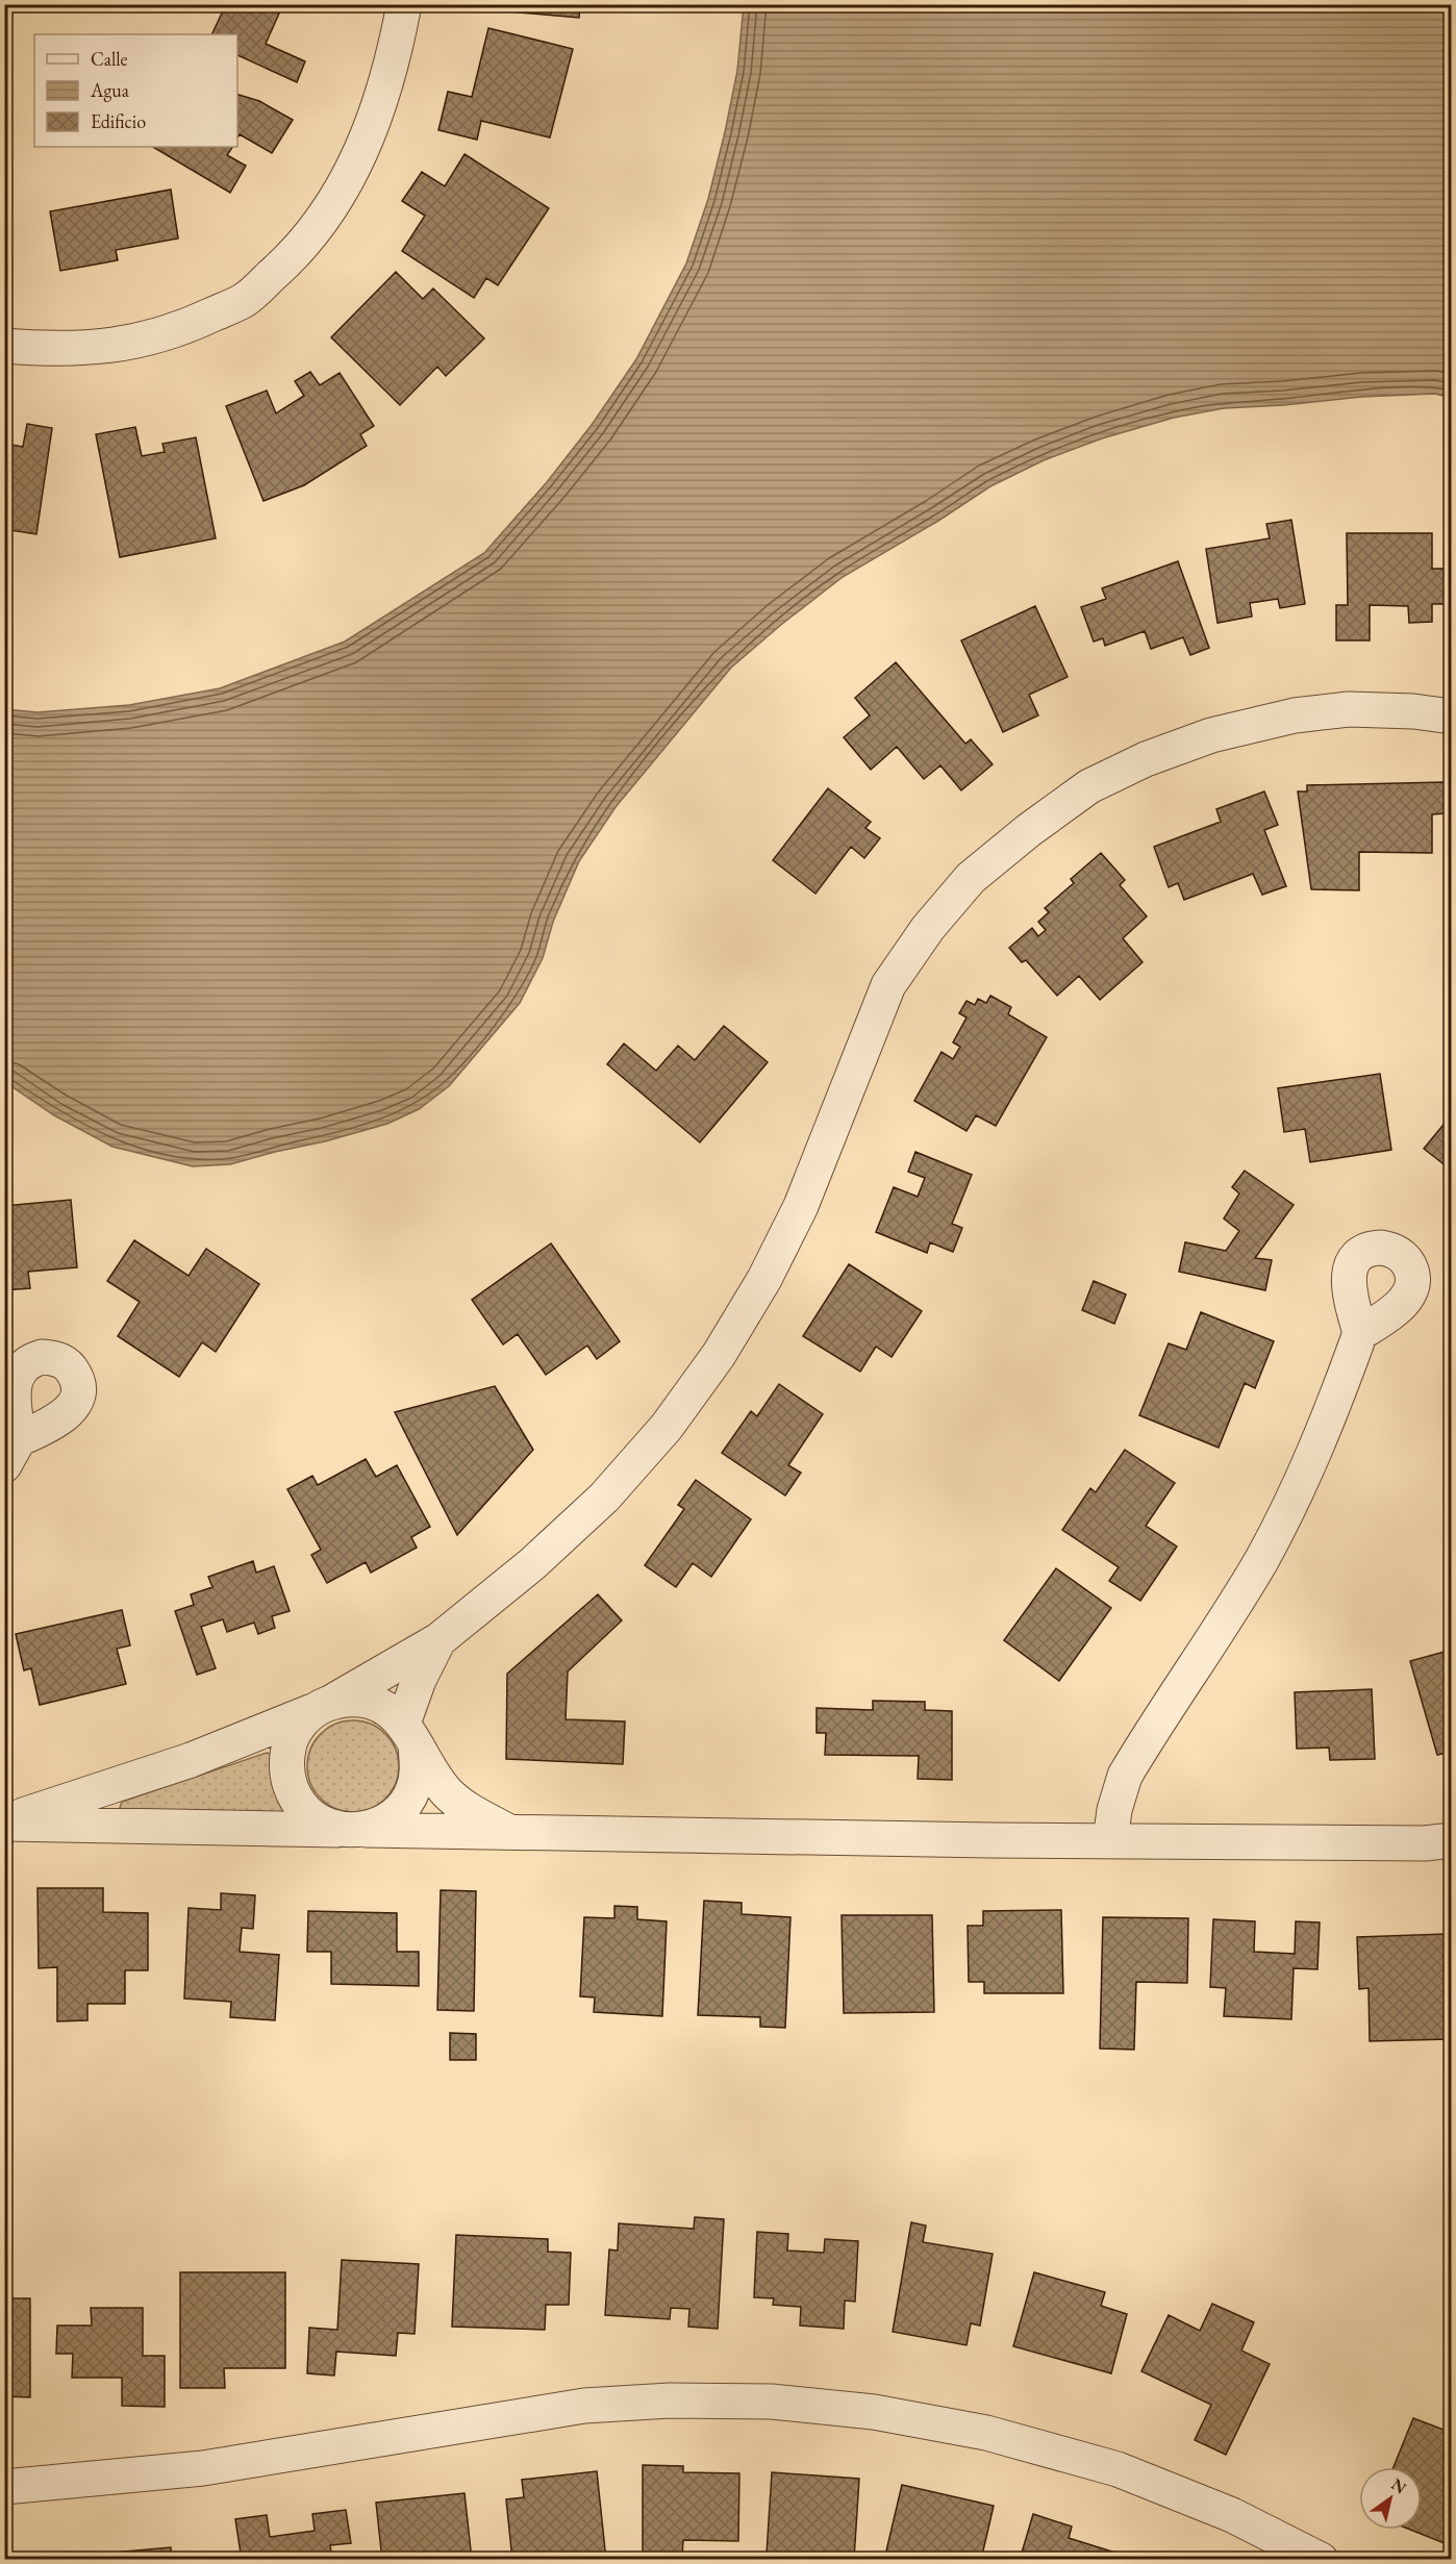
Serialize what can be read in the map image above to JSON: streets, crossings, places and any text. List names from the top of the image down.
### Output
{
  "legend": ["Calle", "Agua", "Edificio"],
  "north": "top right"
}
